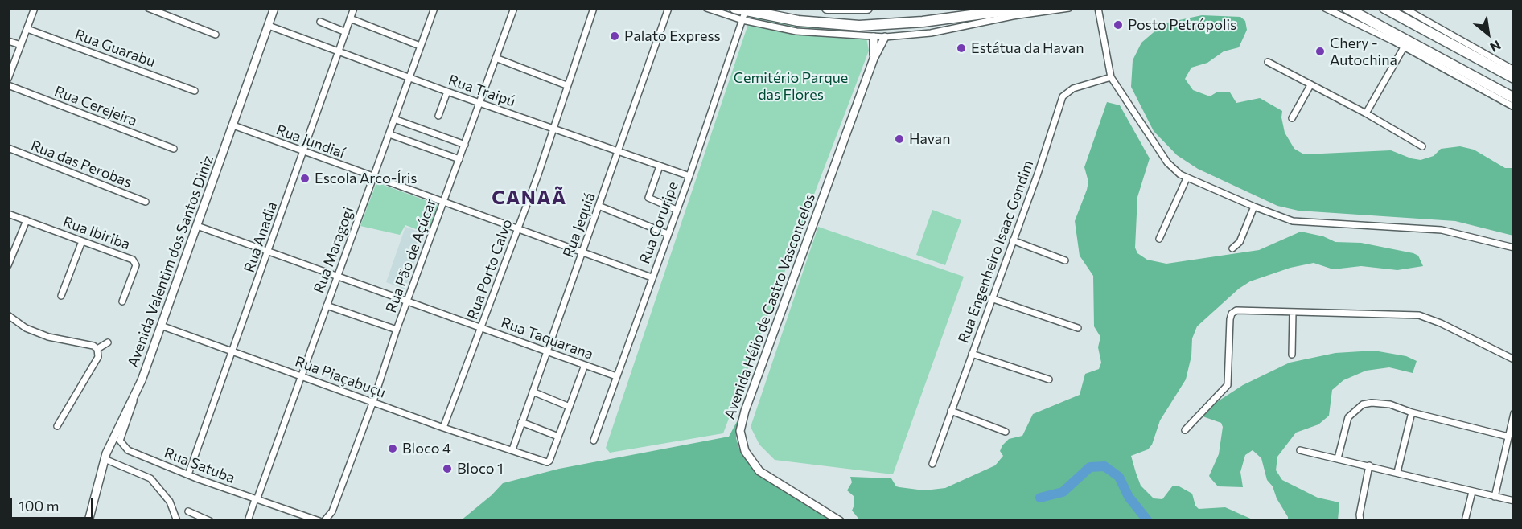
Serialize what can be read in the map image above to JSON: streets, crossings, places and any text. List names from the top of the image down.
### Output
{
  "streets": {
    "street": [
      "Rua Guarabu",
      "Rua Traipú",
      "Rua Cerejeira",
      "Rua Jundiaí",
      "Rua das Perobas",
      "Rua Coruripe",
      "Rua Jequiá",
      "Rua Ibiriba",
      "Rua Anadia",
      "Rua Maragogi",
      "Rua Engenheiro Isaac Gondim",
      "Rua Pão de Açúcar",
      "Avenida Valentim dos Santos Diniz",
      "Rua Porto Calvo",
      "Avenida Hélio de Castro Vasconcelos",
      "Rua Taquarana",
      "Rua Piaçabuçu",
      "Rua Satuba"
    ]
  },
  "crossings": [
    ["Rua Traipú", "Rua Coruripe"],
    ["Rua Traipú", "Rua Jequiá"],
    ["Rua Traipú", "Rua Anadia"],
    ["Rua Traipú", "Rua Maragogi"],
    ["Rua Traipú", "Rua Pão de Açúcar"],
    ["Rua Traipú", "Avenida Valentim dos Santos Diniz"],
    ["Rua Traipú", "Rua Porto Calvo"],
    ["Rua Jundiaí", "Rua Coruripe"],
    ["Rua Jundiaí", "Rua Jequiá"],
    ["Rua Jundiaí", "Rua Anadia"],
    ["Rua Jundiaí", "Rua Maragogi"],
    ["Rua Jundiaí", "Rua Pão de Açúcar"],
    ["Rua Jundiaí", "Avenida Valentim dos Santos Diniz"],
    ["Rua Jundiaí", "Rua Porto Calvo"],
    ["Rua Coruripe", "Rua Taquarana"],
    ["Rua Jequiá", "Rua Taquarana"],
    ["Rua Jequiá", "Rua Piaçabuçu"],
    ["Rua Anadia", "Rua Taquarana"],
    ["Rua Anadia", "Rua Piaçabuçu"],
    ["Rua Anadia", "Rua Satuba"],
    ["Rua Maragogi", "Rua Taquarana"],
    ["Rua Maragogi", "Rua Piaçabuçu"],
    ["Rua Maragogi", "Rua Satuba"],
    ["Rua Pão de Açúcar", "Rua Taquarana"],
    ["Rua Pão de Açúcar", "Rua Piaçabuçu"],
    ["Avenida Valentim dos Santos Diniz", "Rua Taquarana"],
    ["Avenida Valentim dos Santos Diniz", "Rua Piaçabuçu"],
    ["Avenida Valentim dos Santos Diniz", "Rua Satuba"],
    ["Rua Porto Calvo", "Rua Taquarana"],
    ["Rua Porto Calvo", "Rua Piaçabuçu"]
  ],
  "districts": ["CANAÃ"],
  "parks": ["Cemitério Parque das Flores"],
  "places": [
    "Posto Petrópolis",
    "Palato Express",
    "Estátua da Havan",
    "Chery - Autochina",
    "Havan",
    "Escola Arco-Íris",
    "Bloco 4",
    "Bloco 1"
  ],
  "scale_bar": "100 m",
  "north": "bottom right"
}
